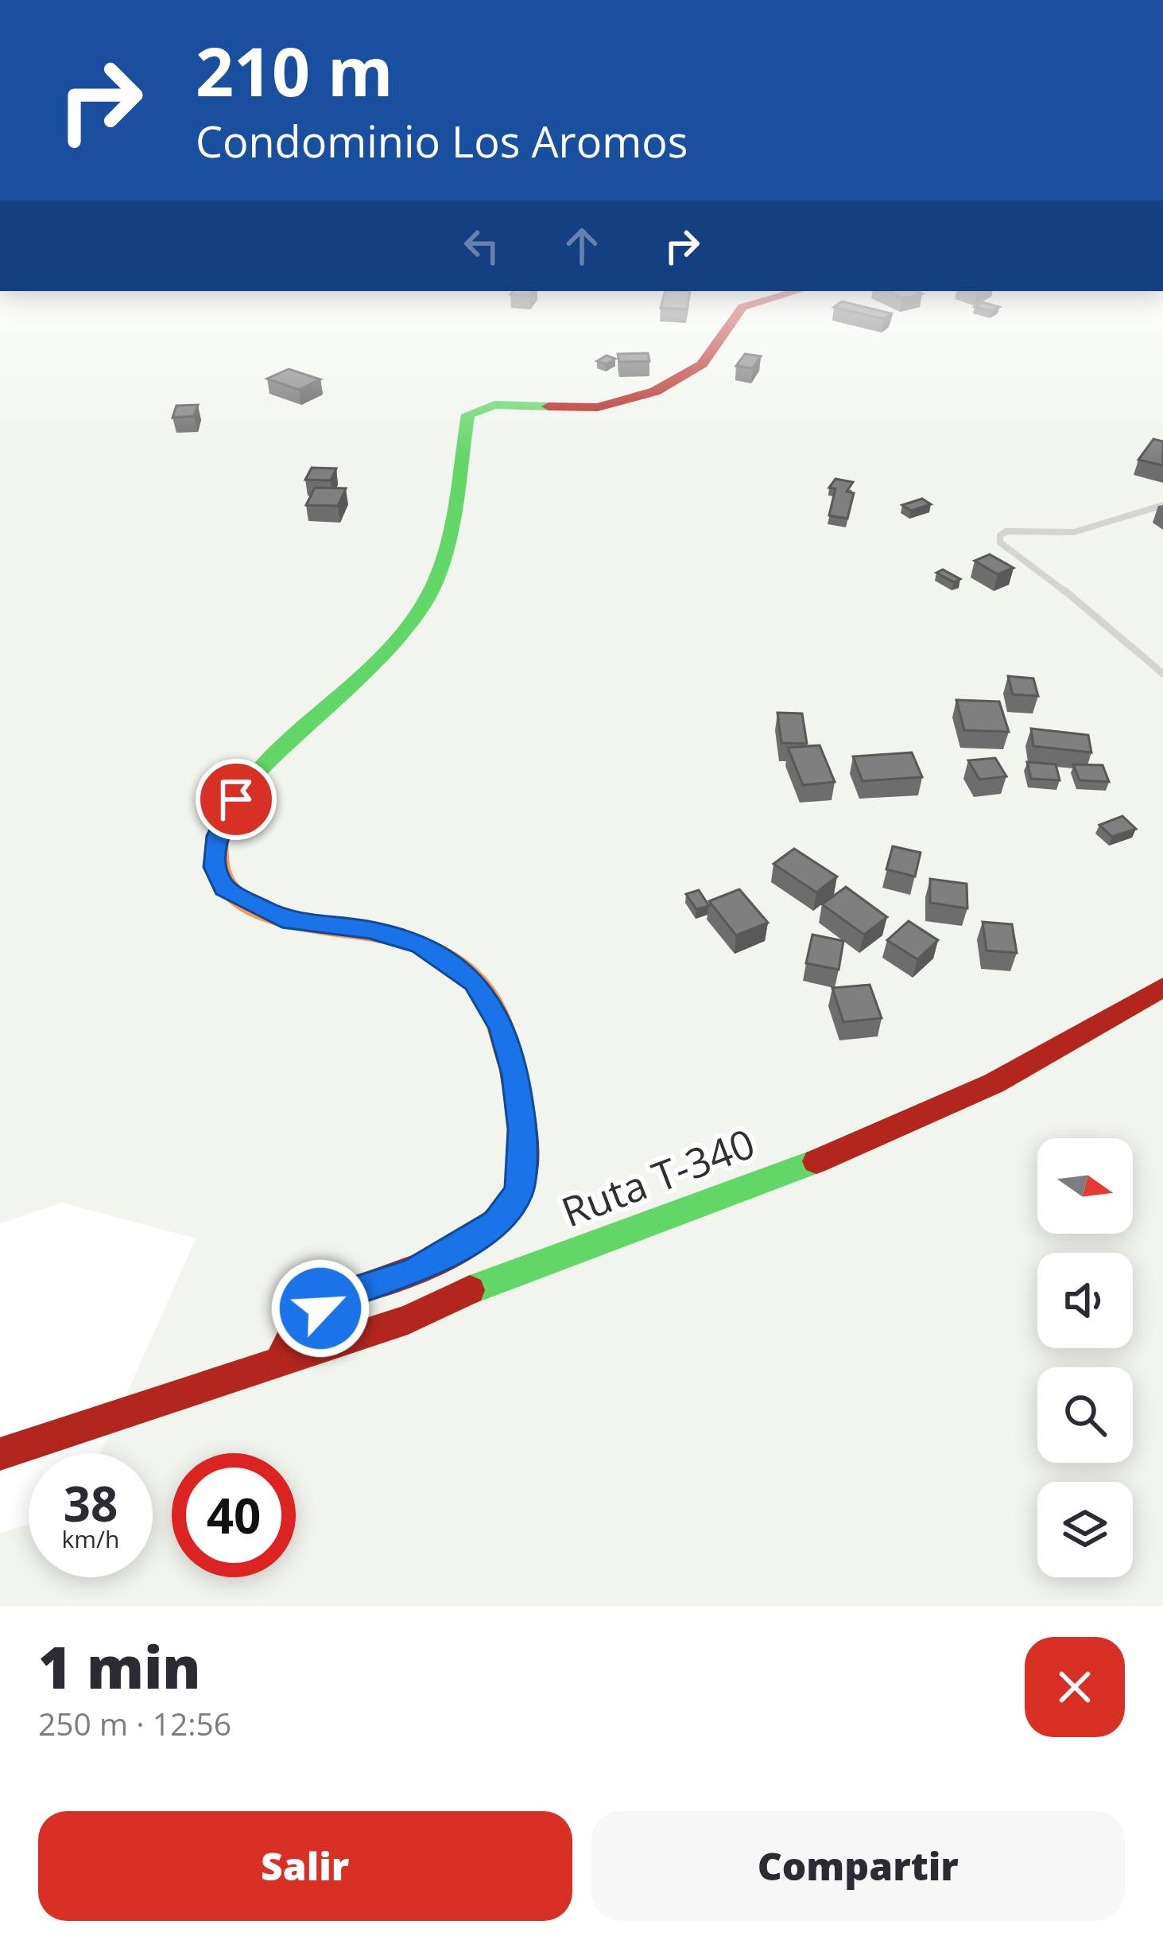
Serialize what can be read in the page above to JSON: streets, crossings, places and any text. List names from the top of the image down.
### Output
{
  "streets": {
    "street": ["Ruta T-340"]
  },
  "north": "right",
  "page": {
    "turn": ["210 m", "Condominio Los Aromos"],
    "speed": "38 km/h",
    "limit": "40",
    "heading": ["1 min", "250 m · 12:56"],
    "buttons": ["Salir", "Compartir"]
  }
}
